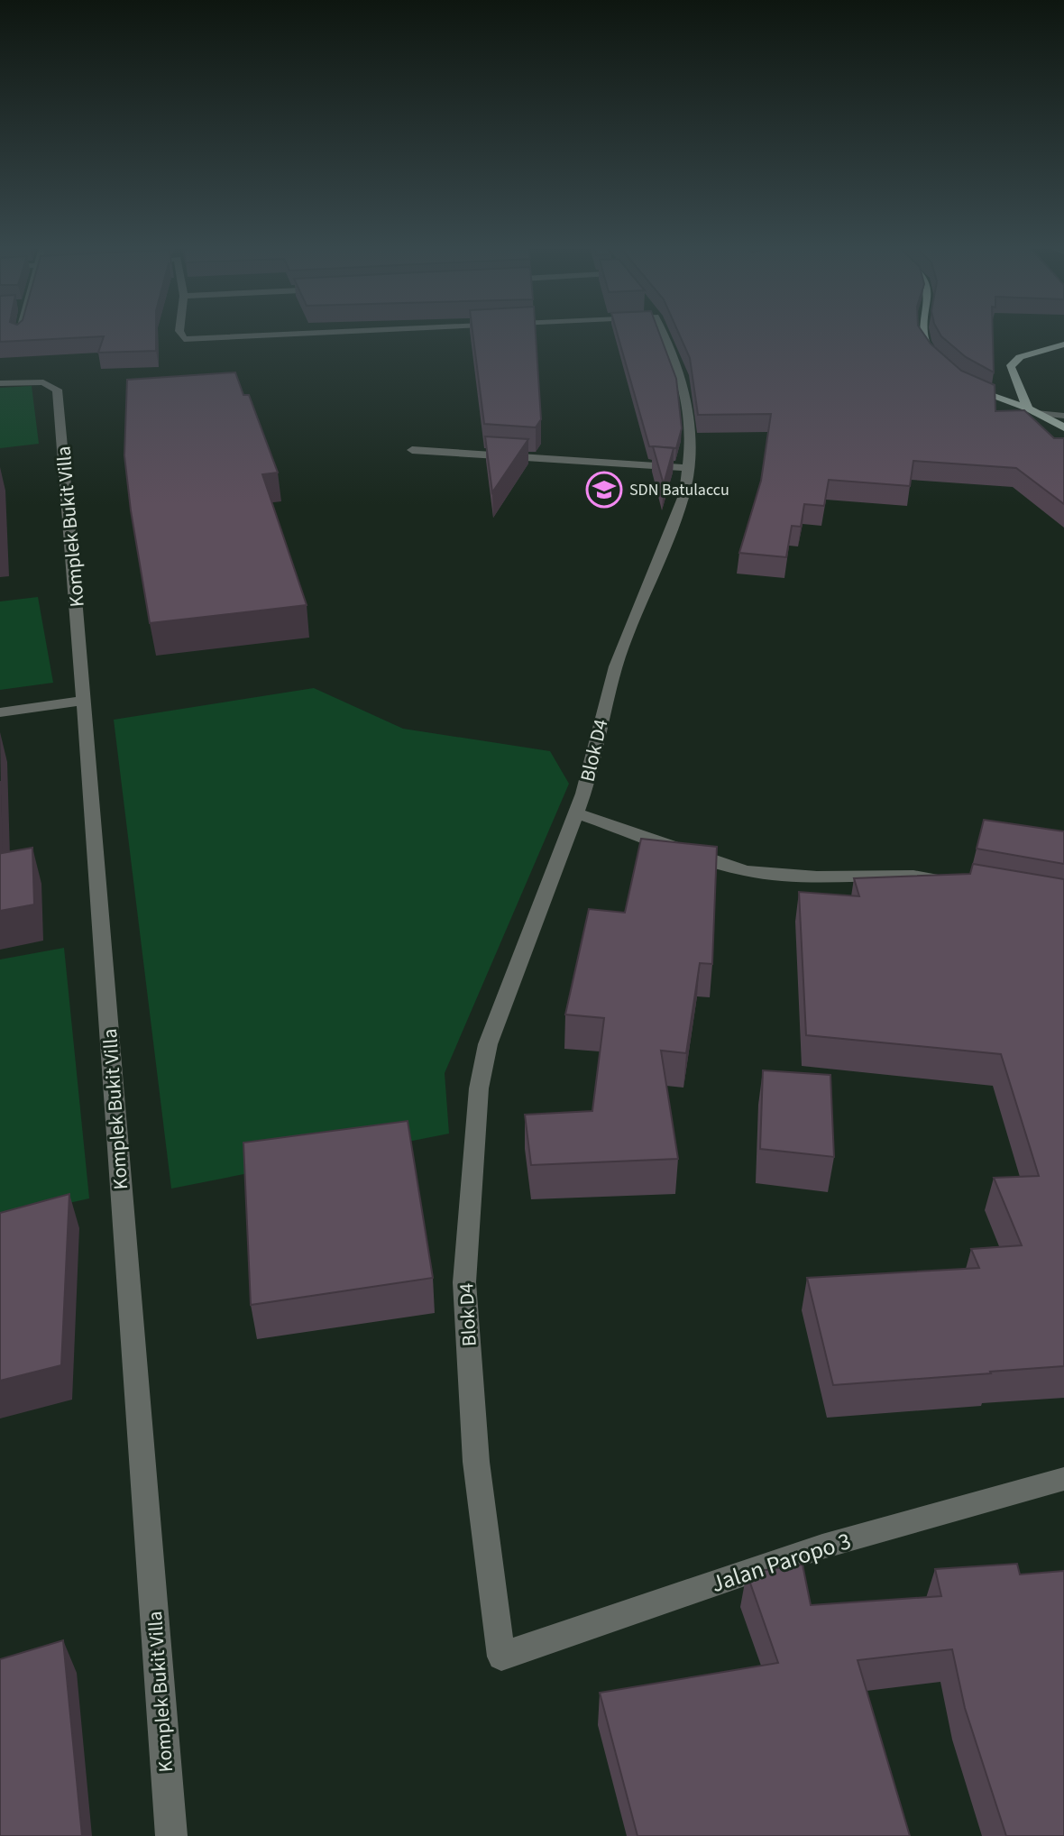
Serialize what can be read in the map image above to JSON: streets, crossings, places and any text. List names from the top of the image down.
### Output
{
  "streets": {
    "street": ["Komplek Bukit Villa", "Blok D4", "Jalan Paropo 3"]
  },
  "crossings": [
    ["Blok D4", "Jalan Paropo 3"]
  ],
  "places": {
    "school or university": ["SDN Batulaccu"]
  }
}
